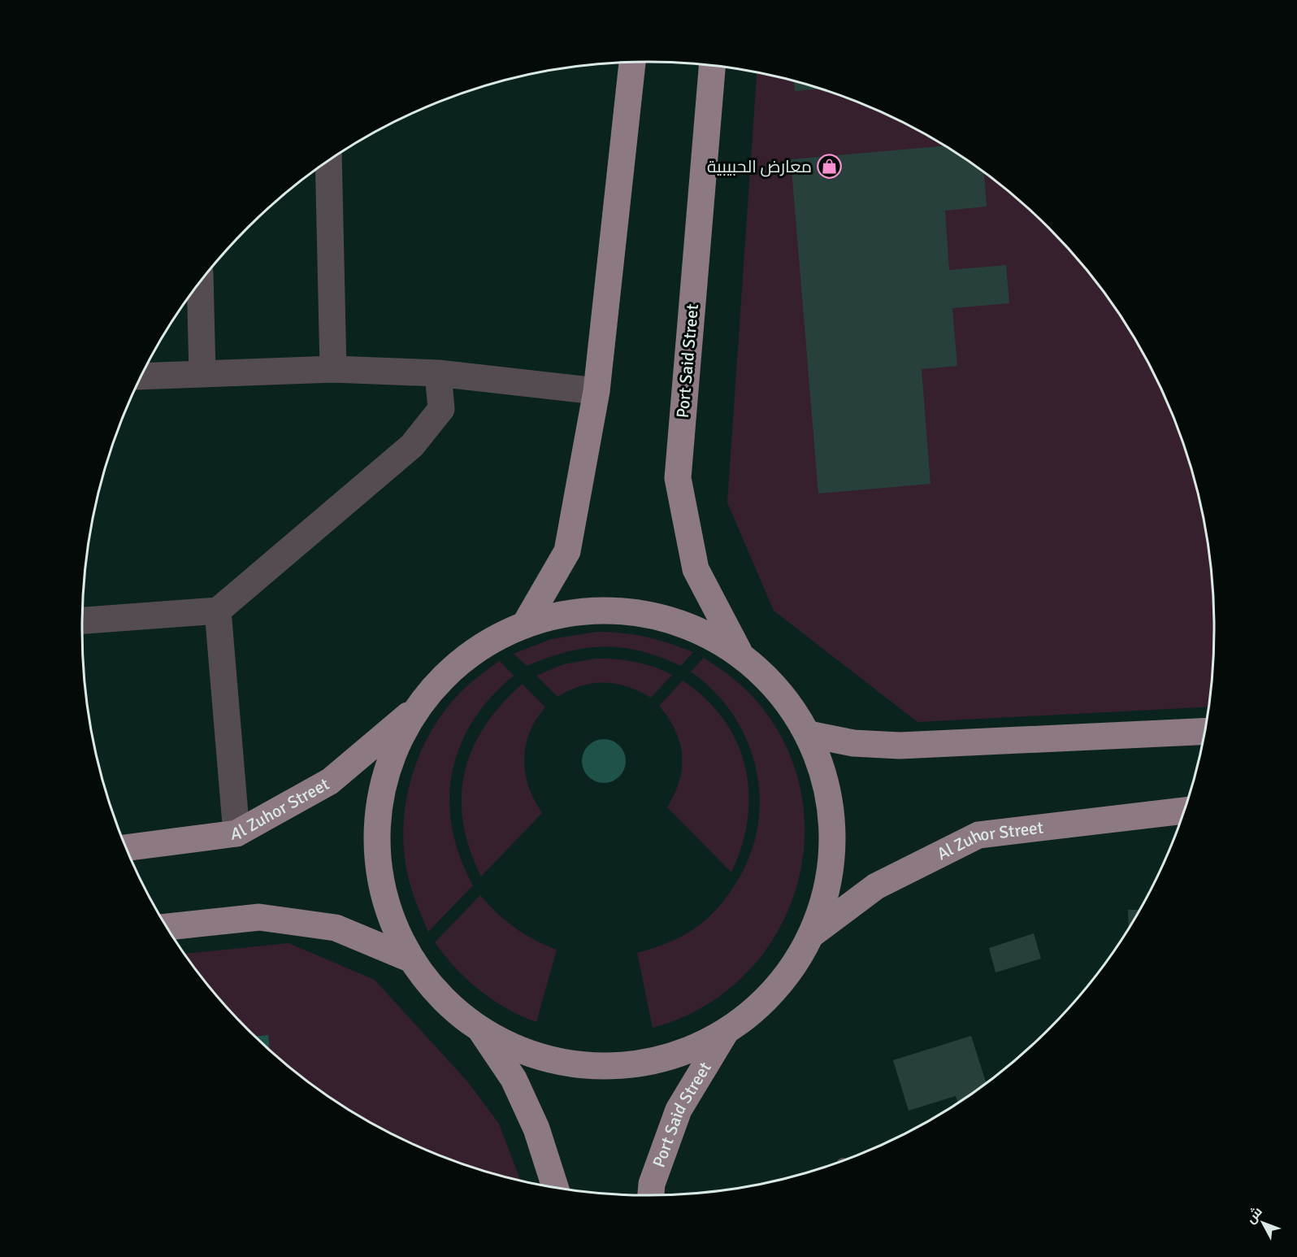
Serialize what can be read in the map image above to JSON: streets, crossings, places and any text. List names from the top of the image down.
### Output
{
  "streets": {
    "main road": ["Port Said Street", "Al Zuhor Street"]
  },
  "places": {
    "shop": ["معارض الحبيبية"]
  },
  "north": "top left"
}
